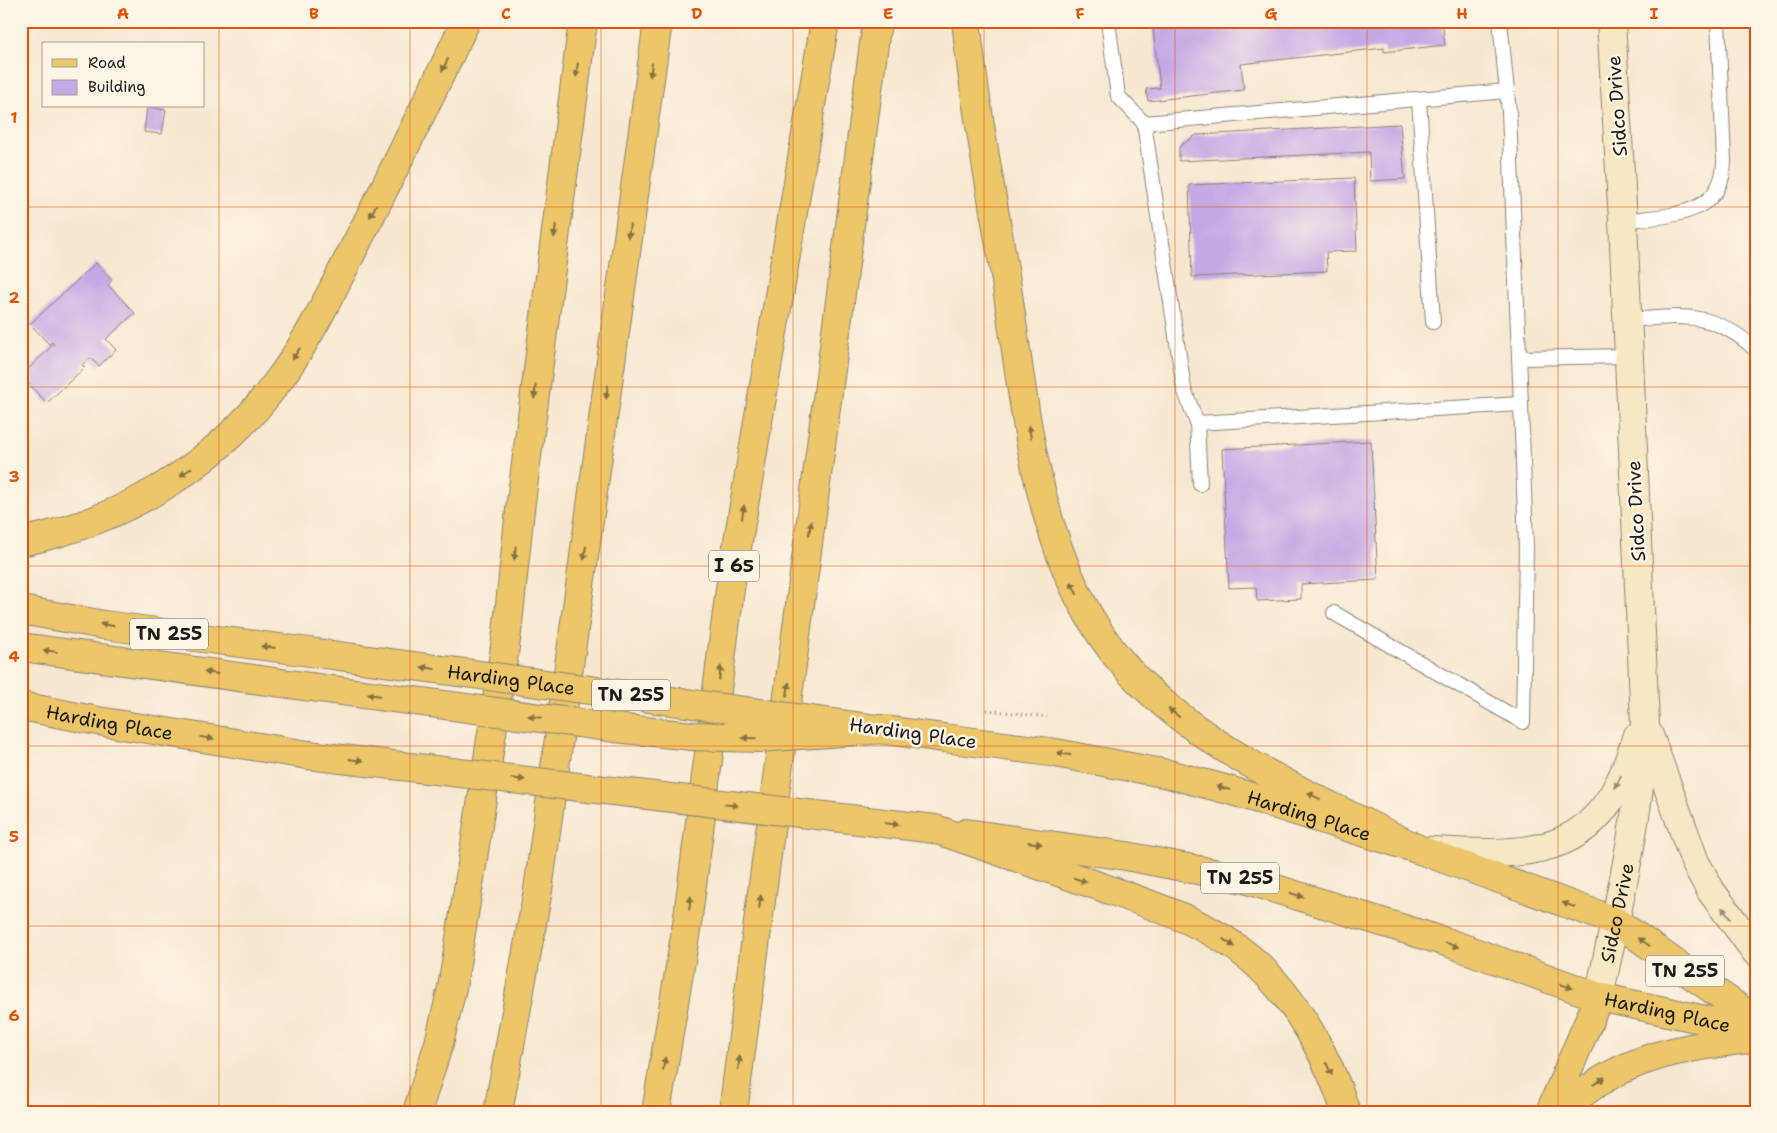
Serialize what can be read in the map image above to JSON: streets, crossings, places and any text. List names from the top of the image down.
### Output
{
  "streets": {
    "main road": [
      "Sidco Drive",
      "I 65",
      "TN 255",
      "Harding Place"
    ]
  },
  "crossings": [
    ["Sidco Drive", "TN 255"],
    ["Sidco Drive", "Harding Place"]
  ],
  "legend": ["Road", "Building"],
  "grid": {
    "columns": [
      "A",
      "B",
      "C",
      "D",
      "E",
      "F",
      "G",
      "H",
      "I"
    ],
    "rows": [
      "1",
      "2",
      "3",
      "4",
      "5",
      "6"
    ]
  }
}
